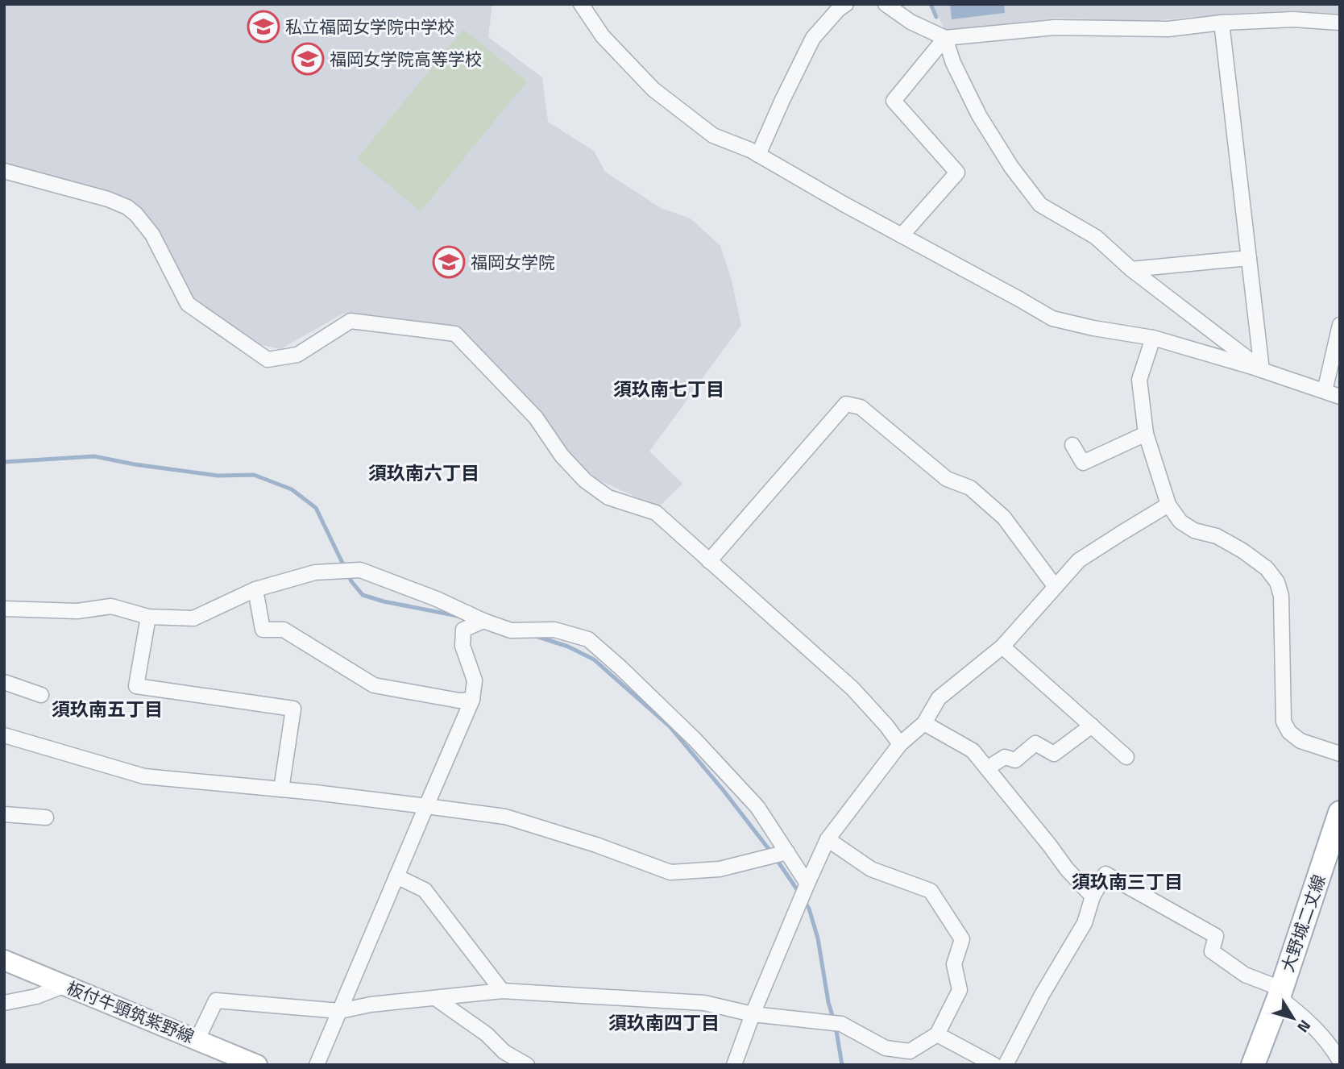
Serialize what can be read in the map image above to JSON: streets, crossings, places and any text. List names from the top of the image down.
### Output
{
  "streets": {
    "main road": ["大野城二丈線", "板付牛頸筑紫野線"]
  },
  "districts": [
    "須玖南七丁目",
    "須玖南六丁目",
    "須玖南五丁目",
    "須玖南三丁目",
    "須玖南四丁目"
  ],
  "places": {
    "school or university": ["私立福岡女学院中学校", "福岡女学院高等学校", "福岡女学院"]
  },
  "north": "bottom right"
}
